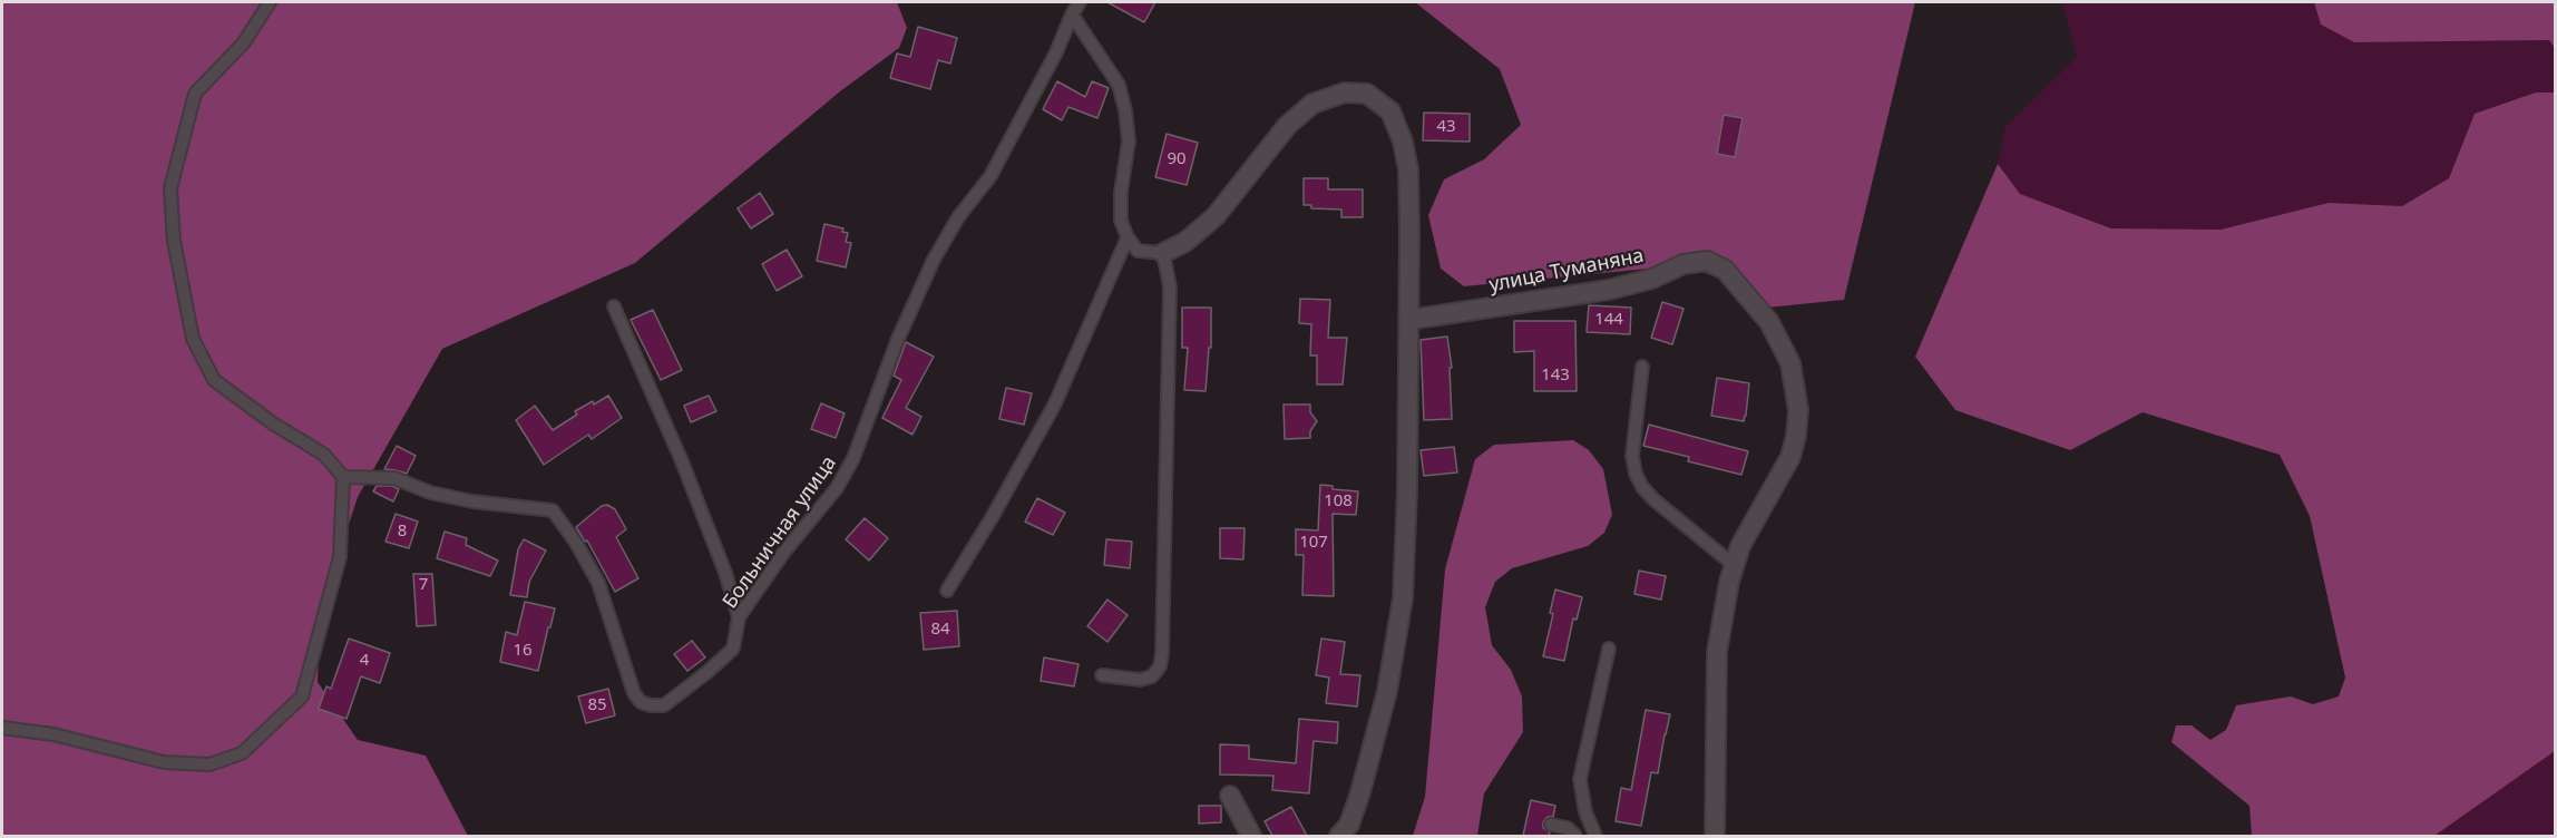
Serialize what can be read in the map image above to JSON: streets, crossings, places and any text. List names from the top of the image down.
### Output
{
  "streets": {
    "street": ["улица Туманяна"],
    "lane": ["Больничная улица"]
  },
  "house_numbers": [
    "43",
    "90",
    "144",
    "143",
    "108",
    "8",
    "107",
    "7",
    "84",
    "16",
    "4",
    "85"
  ]
}
